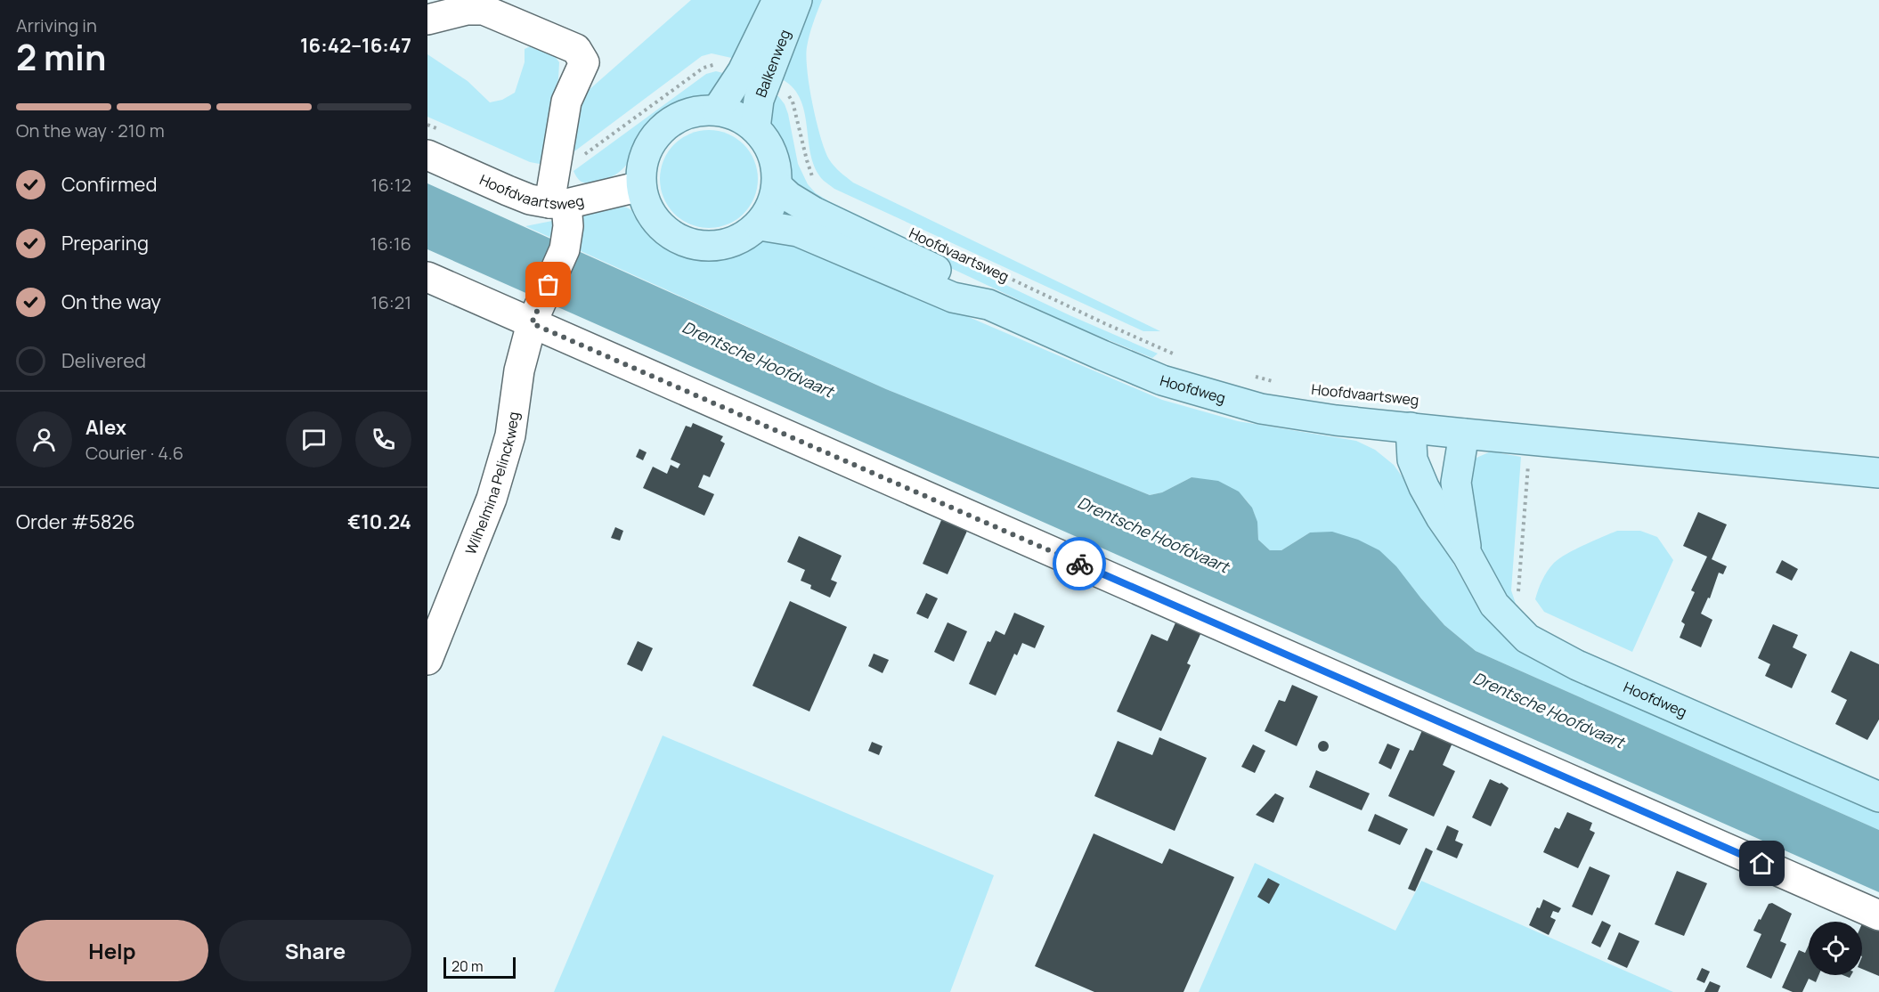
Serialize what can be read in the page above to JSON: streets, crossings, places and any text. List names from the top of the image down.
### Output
{
  "streets": {
    "main road": ["Balkenweg", "Hoofdweg"],
    "street": ["Hoofdvaartsweg", "Wilhelmina Pelinckweg"]
  },
  "crossings": [
    ["Balkenweg", "Hoofdvaartsweg"],
    ["Balkenweg", "Hoofdweg"],
    ["Hoofdvaartsweg", "Hoofdweg"],
    ["Hoofdvaartsweg", "Wilhelmina Pelinckweg"]
  ],
  "water": ["Drentsche Hoofdvaart"],
  "scale_bar": "20 m",
  "page": {
    "heading": ["2 min", "Arriving in", "16:42–16:47"],
    "panel": [
      "Alex",
      "Courier · 4.6",
      "Order #5826",
      "€10.24"
    ],
    "bar": "On the way · 210 m",
    "list": [
      ["Confirmed", "16:12"],
      ["Preparing", "16:16"],
      ["On the way", "16:21"],
      "Delivered"
    ],
    "buttons": ["Help", "Share"],
    "scale": "20 m"
  }
}
